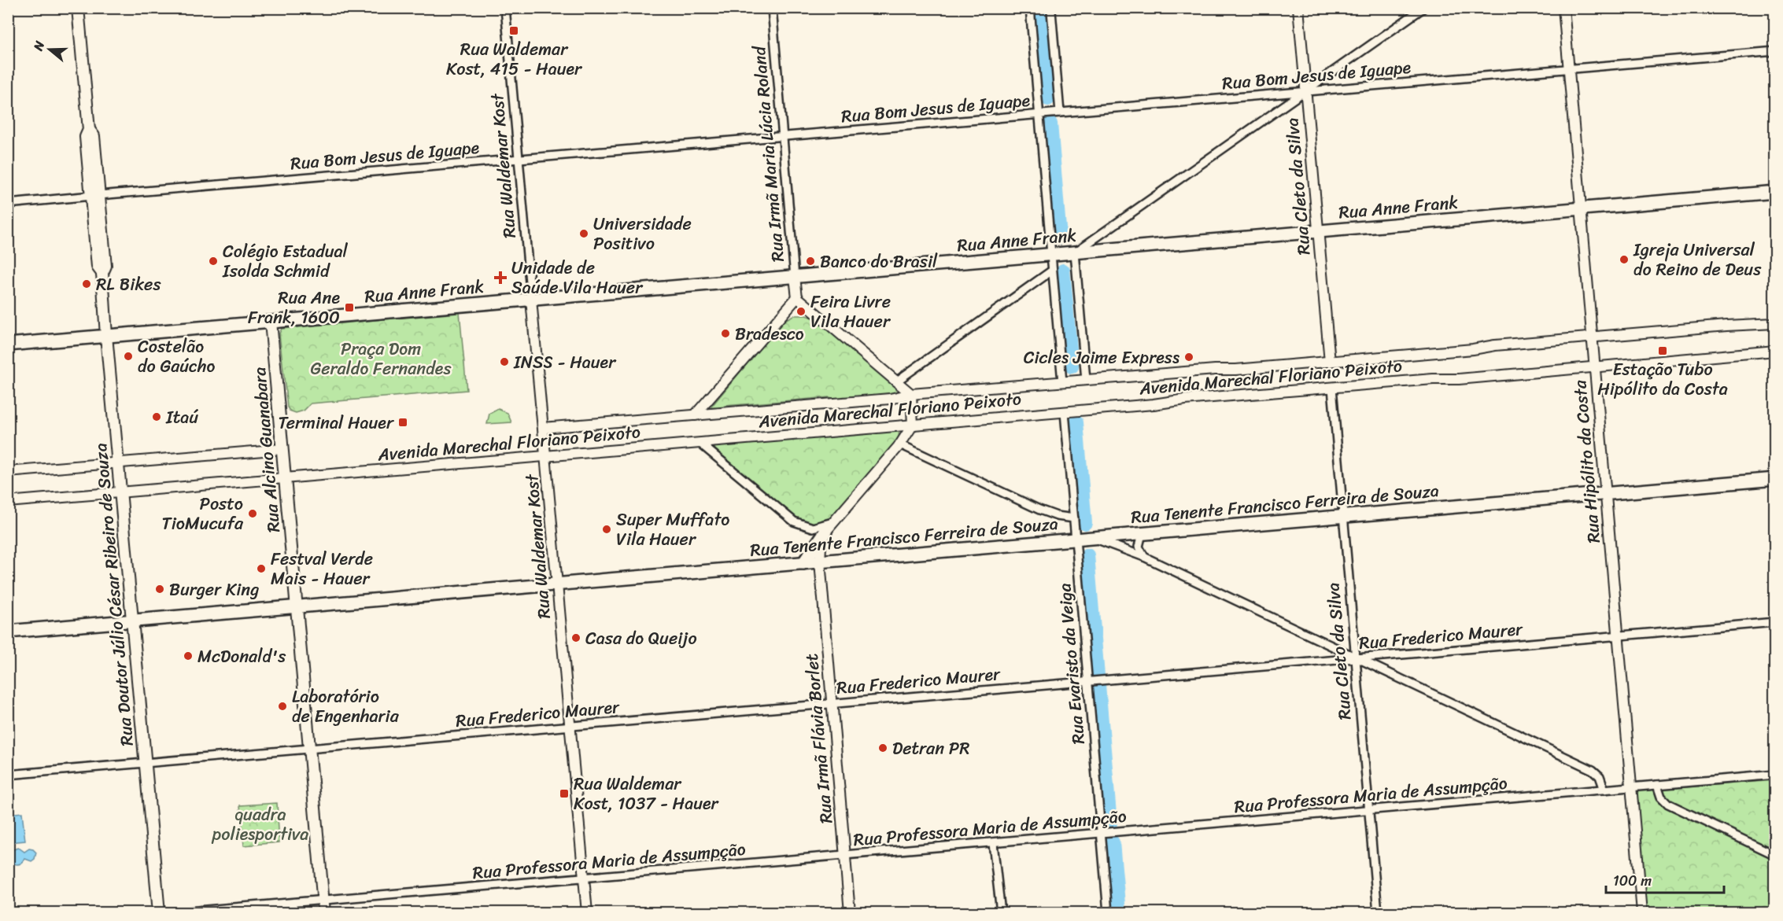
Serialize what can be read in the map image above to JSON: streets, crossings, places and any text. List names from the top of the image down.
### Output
{
  "streets": {
    "main road": [
      "Rua Anne Frank",
      "Rua Alcino Guanabara",
      "Rua Tenente Francisco Ferreira de Souza",
      "Rua Doutor Júlio César Ribeiro de Souza"
    ],
    "street": [
      "Rua Bom Jesus de Iguape",
      "Rua Irmã Maria Lúcia Roland",
      "Rua Waldemar Kost",
      "Rua Cleto da Silva",
      "Avenida Marechal Floriano Peixoto",
      "Rua Hipólito da Costa",
      "Rua Frederico Maurer",
      "Rua Evaristo da Veiga",
      "Rua Irmã Flávia Borlet",
      "Rua Professora Maria de Assumpção"
    ]
  },
  "crossings": [
    ["Rua Bom Jesus de Iguape", "Rua Irmã Maria Lúcia Roland"],
    ["Rua Bom Jesus de Iguape", "Rua Waldemar Kost"],
    ["Rua Bom Jesus de Iguape", "Rua Cleto da Silva"],
    ["Rua Bom Jesus de Iguape", "Rua Hipólito da Costa"],
    ["Rua Bom Jesus de Iguape", "Rua Doutor Júlio César Ribeiro de Souza"],
    ["Rua Irmã Maria Lúcia Roland", "Rua Anne Frank"],
    ["Rua Waldemar Kost", "Rua Anne Frank"],
    ["Rua Waldemar Kost", "Avenida Marechal Floriano Peixoto"],
    ["Rua Waldemar Kost", "Rua Tenente Francisco Ferreira de Souza"],
    ["Rua Waldemar Kost", "Rua Frederico Maurer"],
    ["Rua Waldemar Kost", "Rua Professora Maria de Assumpção"],
    ["Rua Cleto da Silva", "Rua Anne Frank"],
    ["Rua Cleto da Silva", "Avenida Marechal Floriano Peixoto"],
    ["Rua Cleto da Silva", "Rua Tenente Francisco Ferreira de Souza"],
    ["Rua Cleto da Silva", "Rua Frederico Maurer"],
    ["Rua Cleto da Silva", "Rua Professora Maria de Assumpção"],
    ["Rua Anne Frank", "Rua Alcino Guanabara"],
    ["Rua Anne Frank", "Rua Hipólito da Costa"],
    ["Rua Anne Frank", "Rua Doutor Júlio César Ribeiro de Souza"],
    ["Avenida Marechal Floriano Peixoto", "Rua Alcino Guanabara"],
    ["Avenida Marechal Floriano Peixoto", "Rua Hipólito da Costa"],
    ["Avenida Marechal Floriano Peixoto", "Rua Doutor Júlio César Ribeiro de Souza"],
    ["Avenida Marechal Floriano Peixoto", "Rua Evaristo da Veiga"],
    ["Rua Alcino Guanabara", "Rua Tenente Francisco Ferreira de Souza"],
    ["Rua Alcino Guanabara", "Rua Frederico Maurer"],
    ["Rua Alcino Guanabara", "Rua Professora Maria de Assumpção"],
    ["Rua Hipólito da Costa", "Rua Tenente Francisco Ferreira de Souza"],
    ["Rua Hipólito da Costa", "Rua Frederico Maurer"],
    ["Rua Hipólito da Costa", "Rua Professora Maria de Assumpção"],
    ["Rua Tenente Francisco Ferreira de Souza", "Rua Doutor Júlio César Ribeiro de Souza"],
    ["Rua Tenente Francisco Ferreira de Souza", "Rua Evaristo da Veiga"],
    ["Rua Tenente Francisco Ferreira de Souza", "Rua Irmã Flávia Borlet"],
    ["Rua Doutor Júlio César Ribeiro de Souza", "Rua Frederico Maurer"],
    ["Rua Frederico Maurer", "Rua Evaristo da Veiga"],
    ["Rua Frederico Maurer", "Rua Irmã Flávia Borlet"],
    ["Rua Evaristo da Veiga", "Rua Professora Maria de Assumpção"],
    ["Rua Irmã Flávia Borlet", "Rua Professora Maria de Assumpção"]
  ],
  "parks": ["Praça Dom Geraldo Fernandes", "quadra poliesportiva"],
  "places": {
    "transit": [
      "Rua Waldemar Kost, 415 - Hauer",
      "Rua Ane Frank, 1600",
      "Estação Tubo Hipólito da Costa",
      "Terminal Hauer",
      "Rua Waldemar Kost, 1037 - Hauer"
    ],
    "other": [
      "Universidade Positivo",
      "Igreja Universal do Reino de Deus",
      "Colégio Estadual Isolda Schmid",
      "Banco do Brasil",
      "RL Bikes",
      "Feira Livre Vila Hauer",
      "Bradesco",
      "Costelão do Gaúcho",
      "Cicles Jaime Express",
      "INSS - Hauer",
      "Itaú",
      "Posto TioMucufa",
      "Super Muffato Vila Hauer",
      "Festval Verde Mais - Hauer",
      "Burger King",
      "Casa do Queijo",
      "McDonald's",
      "Laboratório de Engenharia",
      "Detran PR"
    ],
    "health": ["Unidade de Saúde Vila Hauer"]
  },
  "scale_bar": "100 m",
  "north": "left"
}
